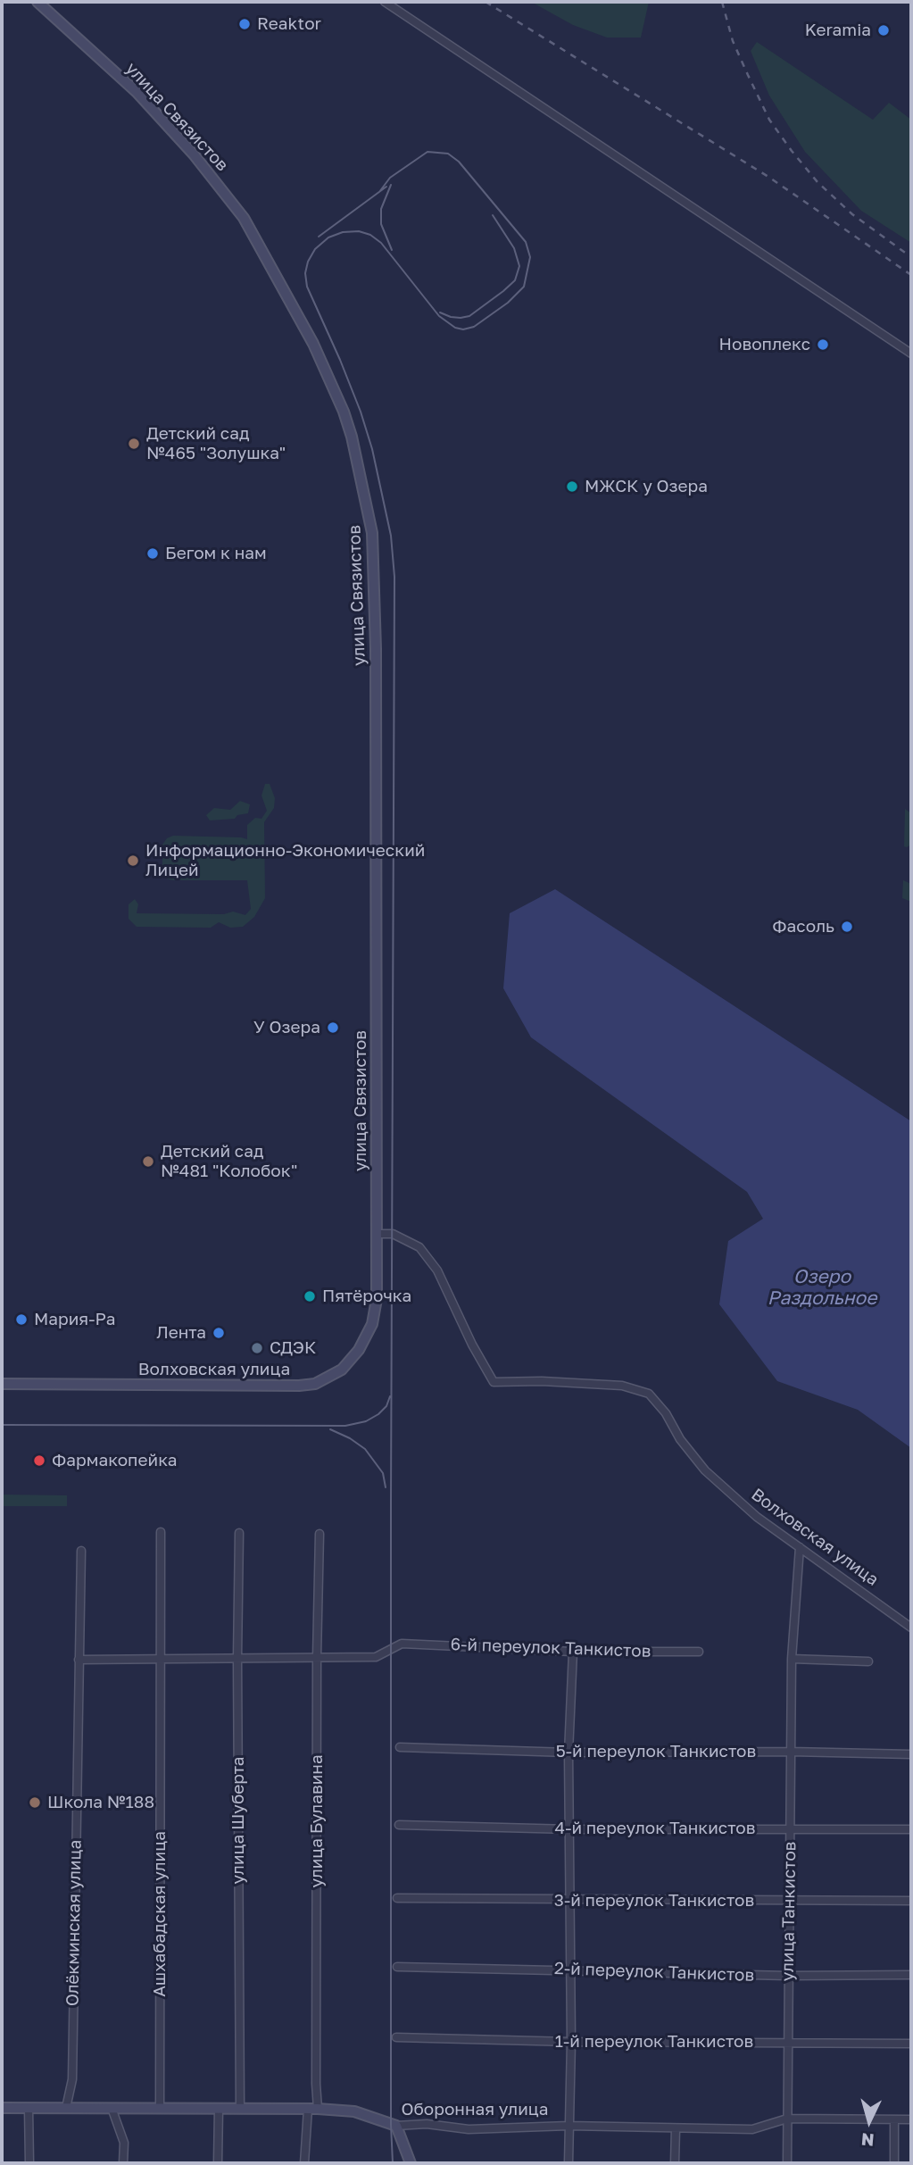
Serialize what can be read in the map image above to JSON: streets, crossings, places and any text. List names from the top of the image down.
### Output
{
  "streets": {
    "main road": ["улица Связистов", "Волховская улица", "Оборонная улица"],
    "street": [
      "6-й переулок Танкистов",
      "5-й переулок Танкистов",
      "улица Шуберта",
      "улица Булавина",
      "4-й переулок Танкистов",
      "3-й переулок Танкистов",
      "улица Танкистов",
      "Ашхабадская улица",
      "Олёкминская улица",
      "2-й переулок Танкистов",
      "1-й переулок Танкистов"
    ]
  },
  "crossings": [
    ["улица Связистов", "Волховская улица"],
    ["Волховская улица", "улица Танкистов"],
    ["6-й переулок Танкистов", "улица Булавина"],
    ["5-й переулок Танкистов", "улица Танкистов"],
    ["улица Шуберта", "Оборонная улица"],
    ["улица Булавина", "Оборонная улица"],
    ["4-й переулок Танкистов", "улица Танкистов"],
    ["3-й переулок Танкистов", "улица Танкистов"],
    ["улица Танкистов", "2-й переулок Танкистов"],
    ["улица Танкистов", "1-й переулок Танкистов"],
    ["улица Танкистов", "Оборонная улица"],
    ["Ашхабадская улица", "Оборонная улица"],
    ["Олёкминская улица", "Оборонная улица"]
  ],
  "water": ["Озеро Раздольное"],
  "places": [
    "Reaktor",
    "Keramia",
    "Новоплекс",
    "Детский сад №465 \"Золушка\"",
    "МЖСК у Озера",
    "Бегом к нам",
    "Информационно-Экономический Лицей",
    "Фасоль",
    "У Озера",
    "Детский сад №481 \"Колобок\"",
    "Пятёрочка",
    "Мария-Ра",
    "Лента",
    "СДЭК",
    "Фармакопейка",
    "Школа №188"
  ],
  "north": "bottom"
}
